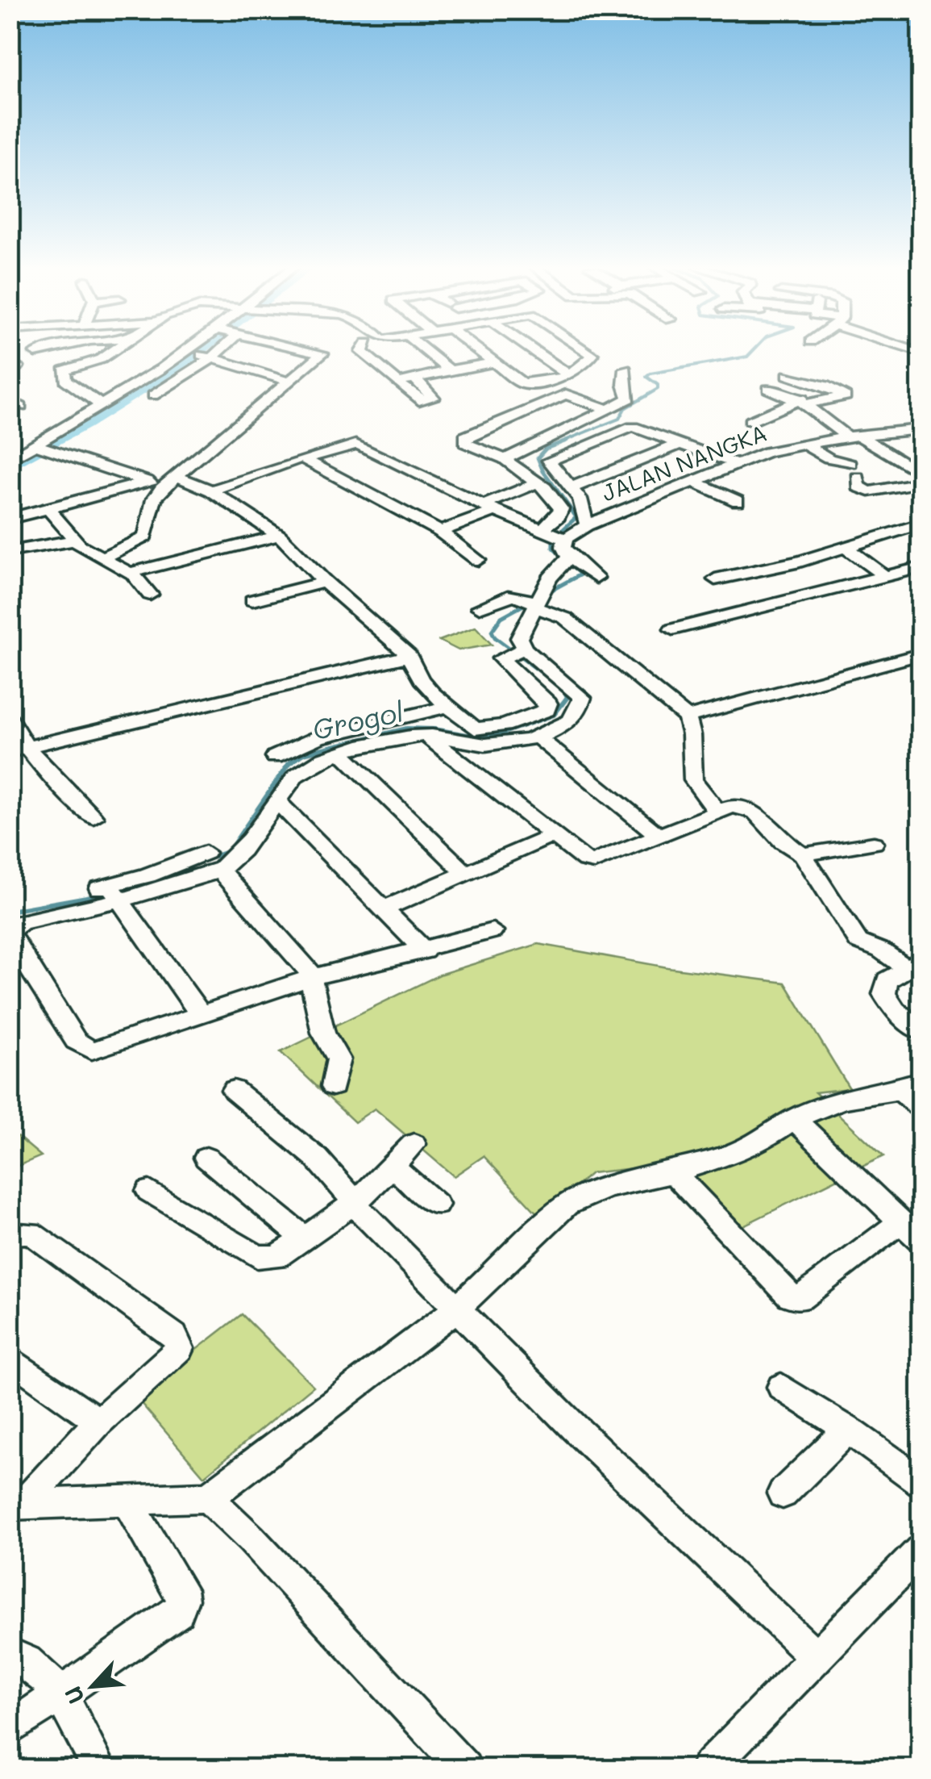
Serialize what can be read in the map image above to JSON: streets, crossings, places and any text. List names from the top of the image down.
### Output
{
  "streets": {
    "street": ["JALAN NANGKA"]
  },
  "water": ["Grogol"],
  "north": "bottom left"
}
